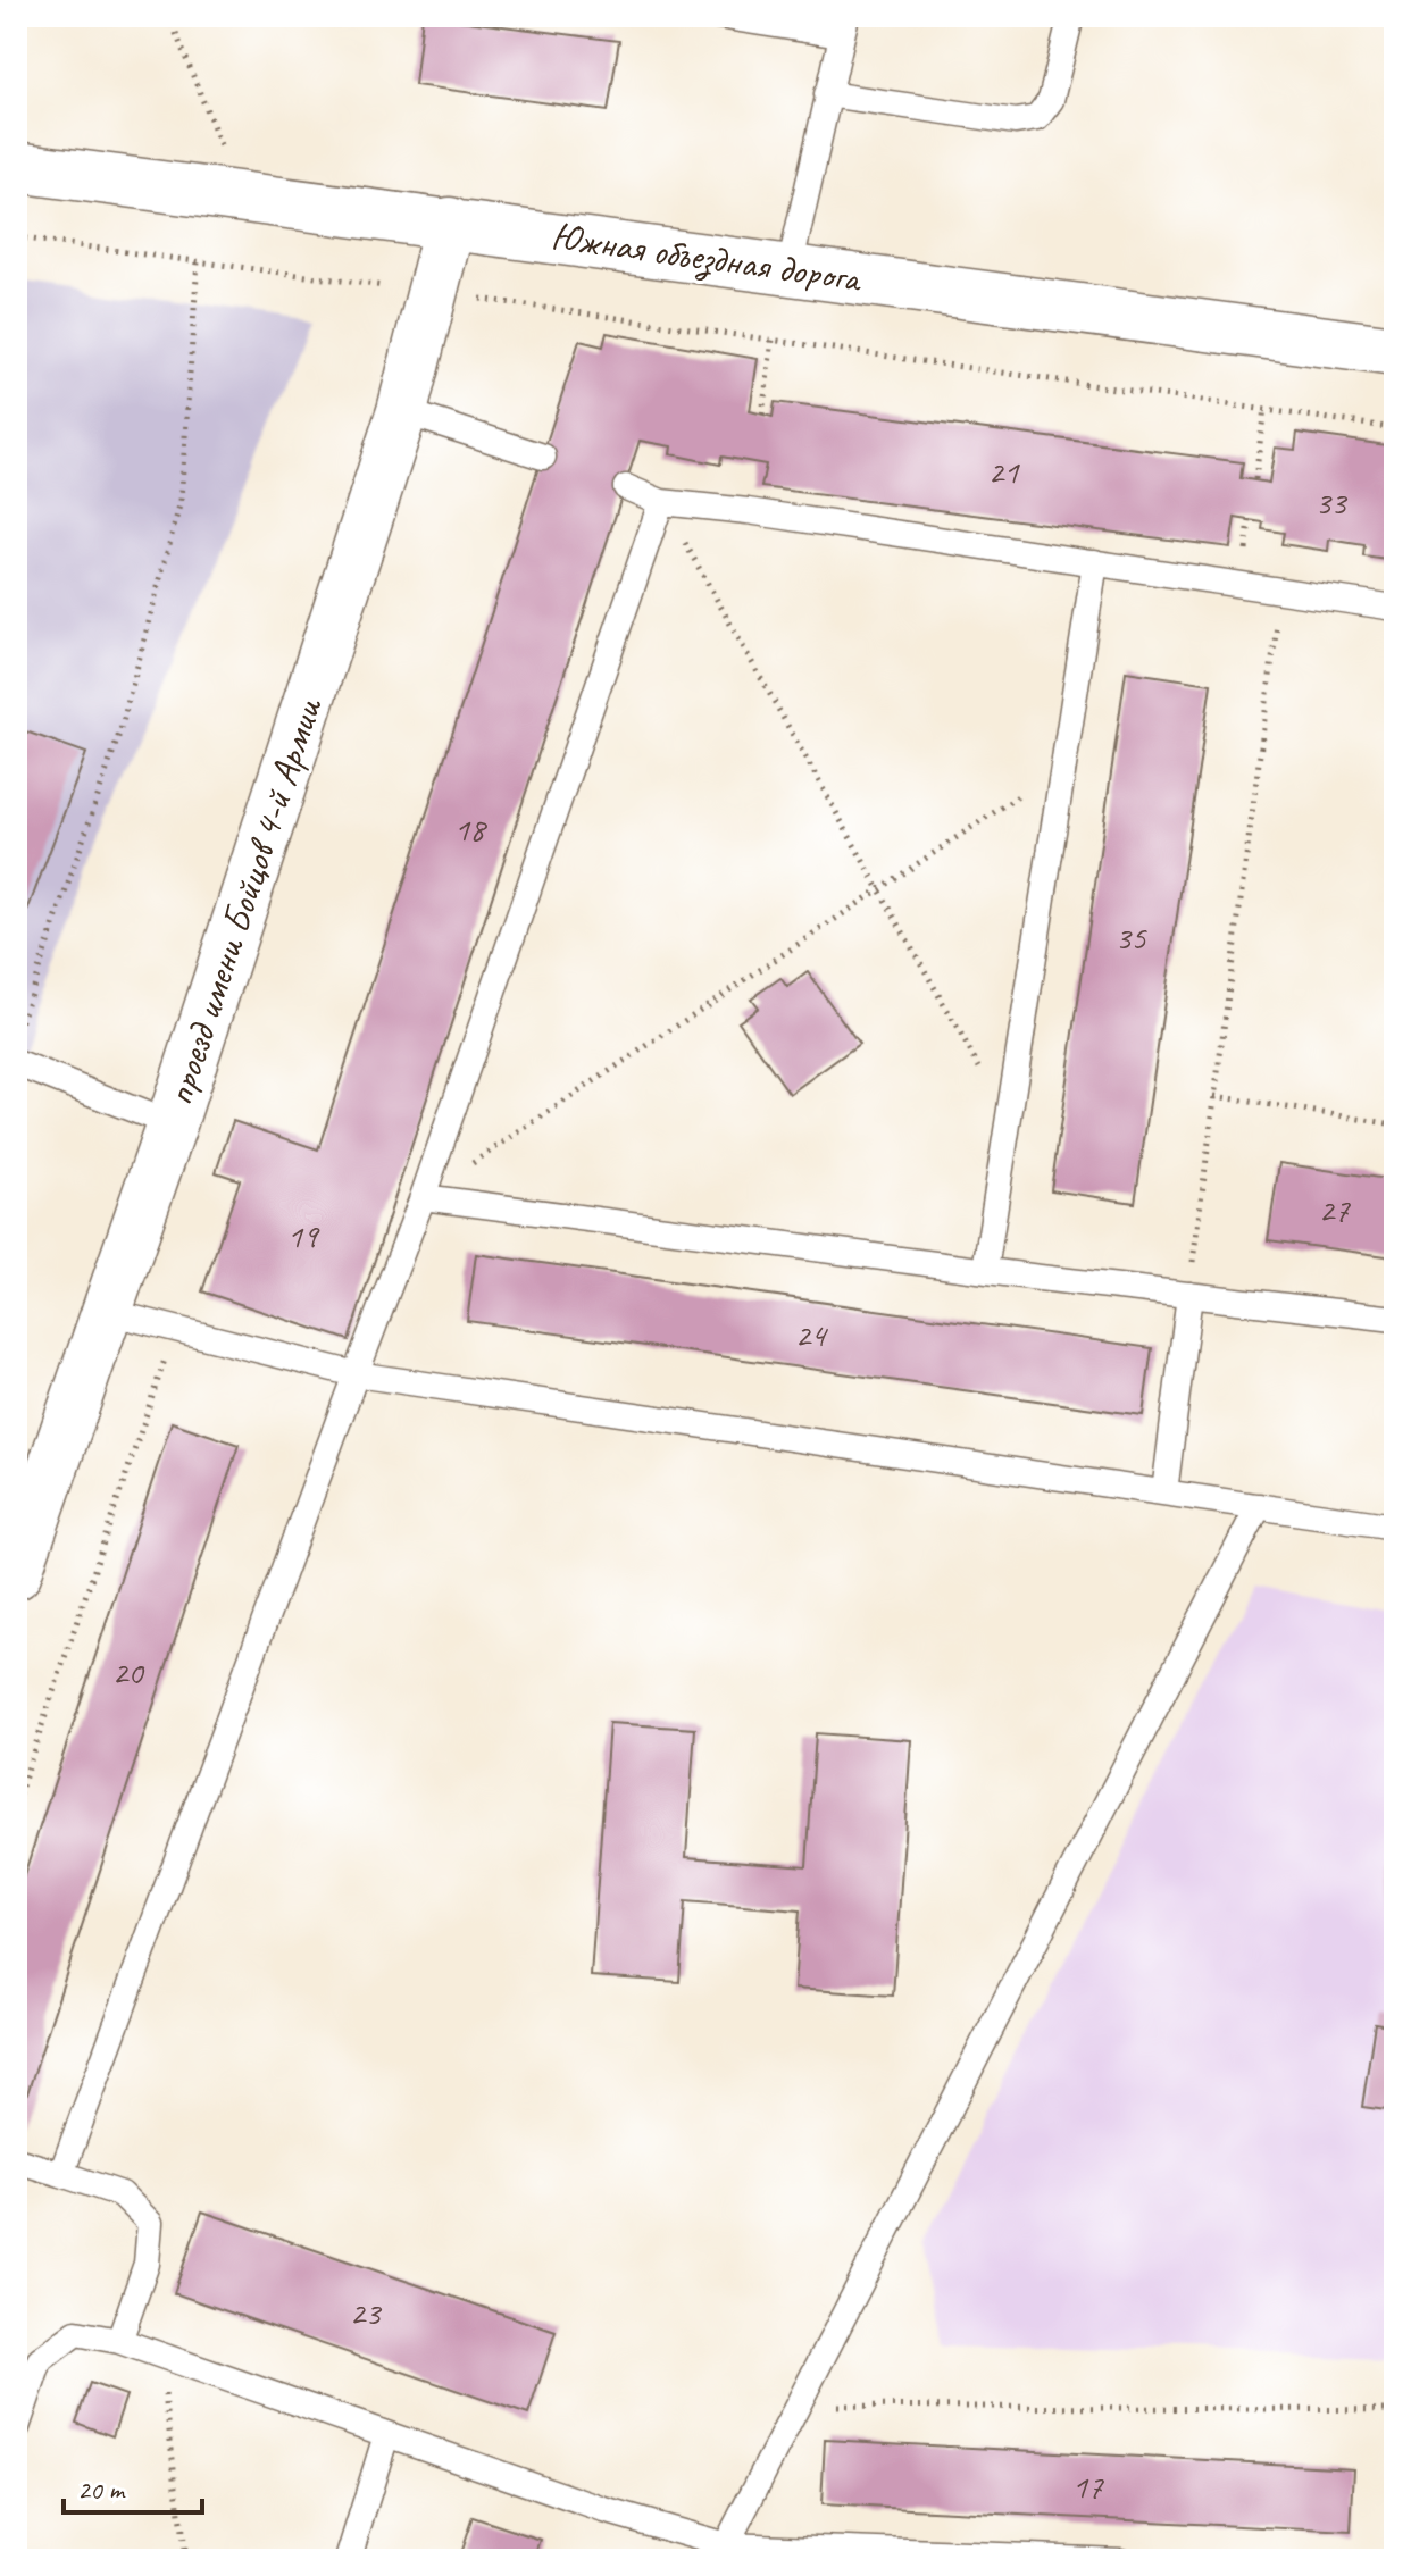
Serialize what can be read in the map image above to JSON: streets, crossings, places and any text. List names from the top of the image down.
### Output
{
  "streets": {
    "street": ["Южная объездная дорога", "проезд имени Бойцов 4-й Армии"]
  },
  "crossings": [
    ["Южная объездная дорога", "проезд имени Бойцов 4-й Армии"]
  ],
  "house_numbers": [
    "21",
    "33",
    "18",
    "35",
    "27",
    "19",
    "24",
    "20",
    "23",
    "17"
  ],
  "scale_bar": "20 m"
}
